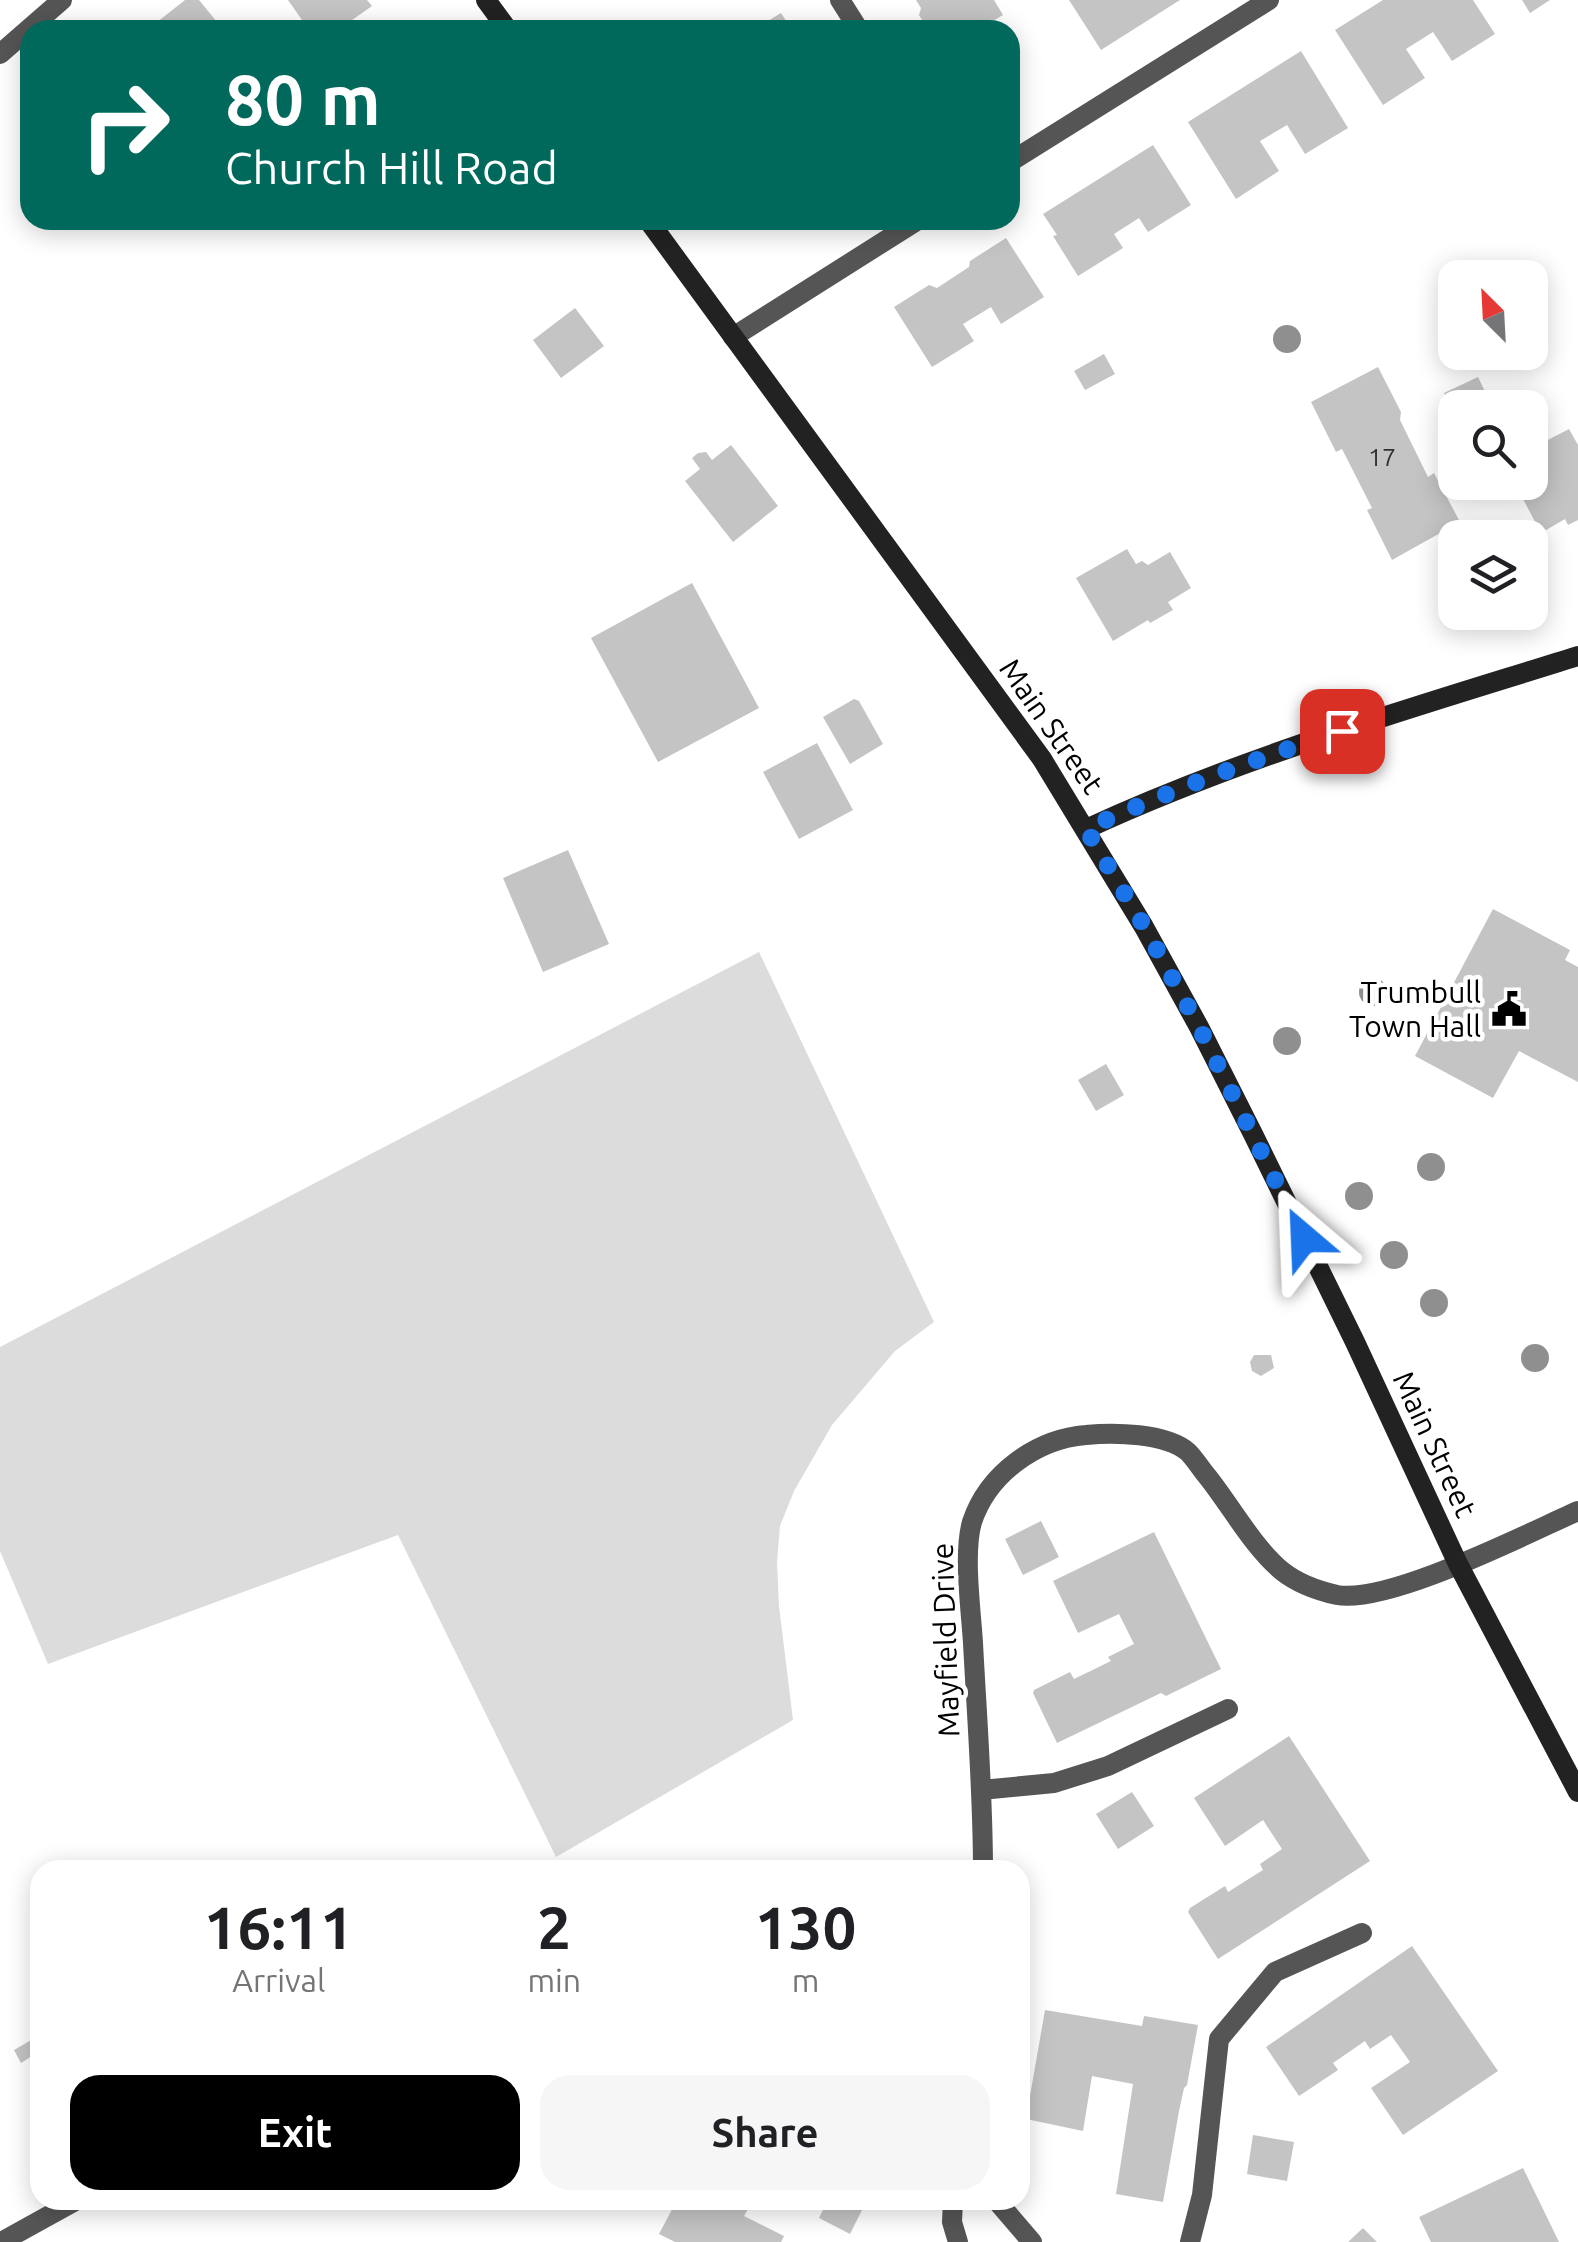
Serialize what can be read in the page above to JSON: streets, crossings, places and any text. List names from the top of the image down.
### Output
{
  "streets": {
    "main road": ["Main Street"],
    "street": ["Mayfield Drive"]
  },
  "crossings": [
    ["Main Street", "Mayfield Drive"]
  ],
  "places": {
    "public building": ["Trumbull Town Hall"]
  },
  "house_numbers": ["17"],
  "north": "top left",
  "page": {
    "turn": ["80 m", "Church Hill Road"],
    "eta": [
      "16:11",
      "Arrival",
      "2",
      "min",
      "130",
      "m"
    ],
    "buttons": ["Exit", "Share"]
  }
}
